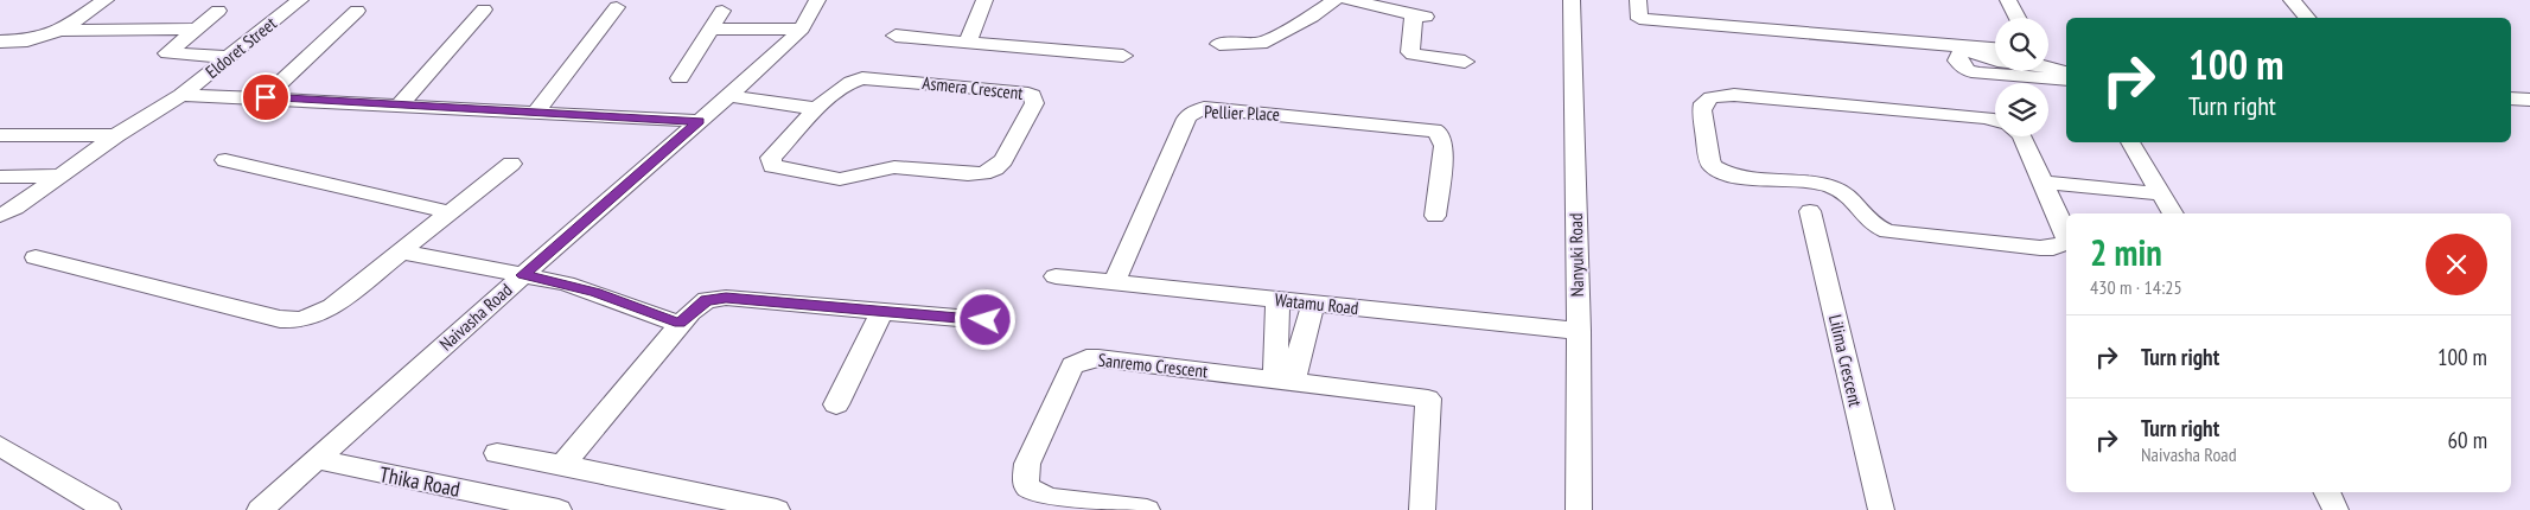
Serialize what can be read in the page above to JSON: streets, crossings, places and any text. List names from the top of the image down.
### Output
{
  "streets": {
    "street": [
      "Eldoret Street",
      "Asmera Crescent",
      "Pellier Place",
      "Nanyuki Road",
      "Watamu Road",
      "Naivasha Road",
      "Lilima Crescent",
      "Sanremo Crescent",
      "Thika Road"
    ]
  },
  "crossings": [
    ["Pellier Place", "Watamu Road"],
    ["Nanyuki Road", "Watamu Road"],
    ["Naivasha Road", "Thika Road"]
  ],
  "page": {
    "turn": ["100 m", "Turn right"],
    "heading": ["2 min", "430 m · 14:25"],
    "list": [
      {
        "name": "Turn right",
        "value": "100 m"
      },
      {
        "name": "Turn right",
        "note": "Naivasha Road",
        "value": "60 m"
      }
    ]
  }
}
